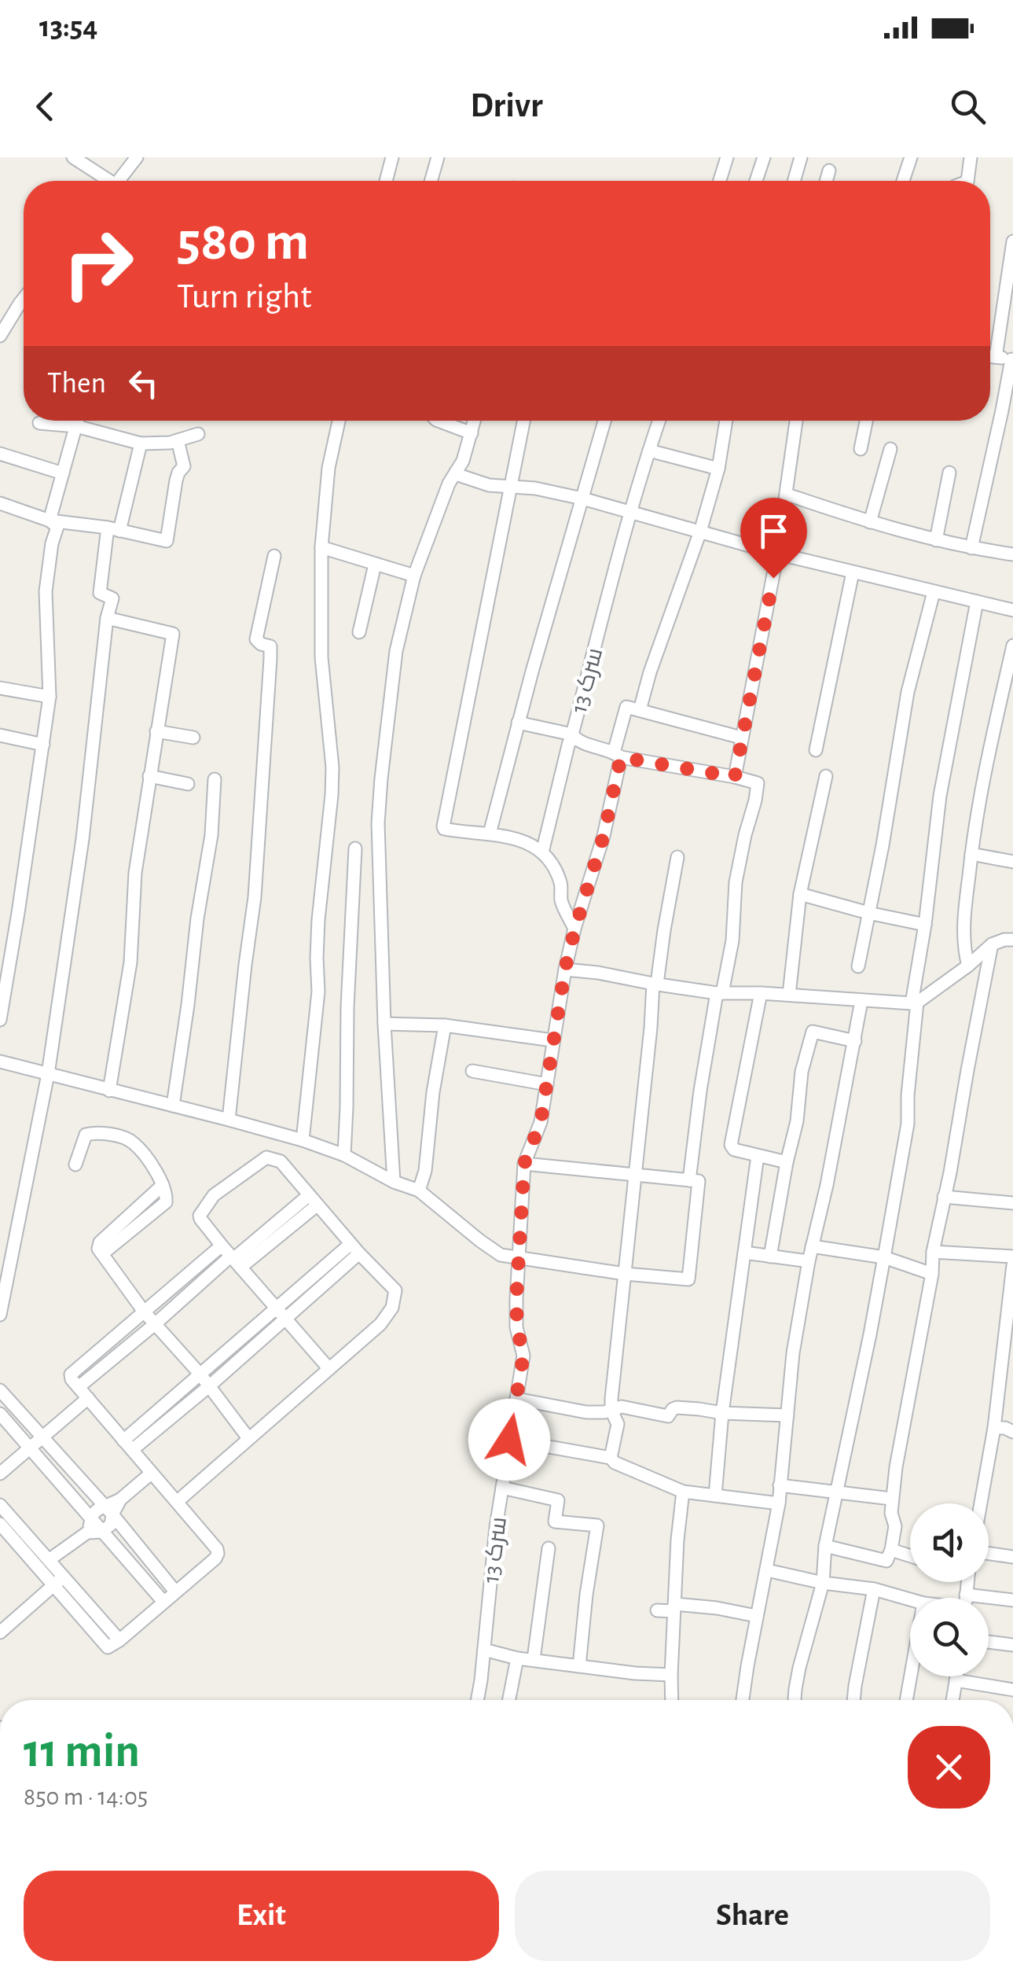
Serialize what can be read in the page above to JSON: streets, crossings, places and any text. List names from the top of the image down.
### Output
{
  "streets": {
    "street": ["سرک 13"]
  },
  "page": {
    "status": "13:54",
    "header": "Drivr",
    "turn": ["580 m", "Turn right"],
    "then": "Then",
    "heading": ["11 min", "850 m · 14:05"],
    "buttons": ["Exit", "Share"]
  }
}
